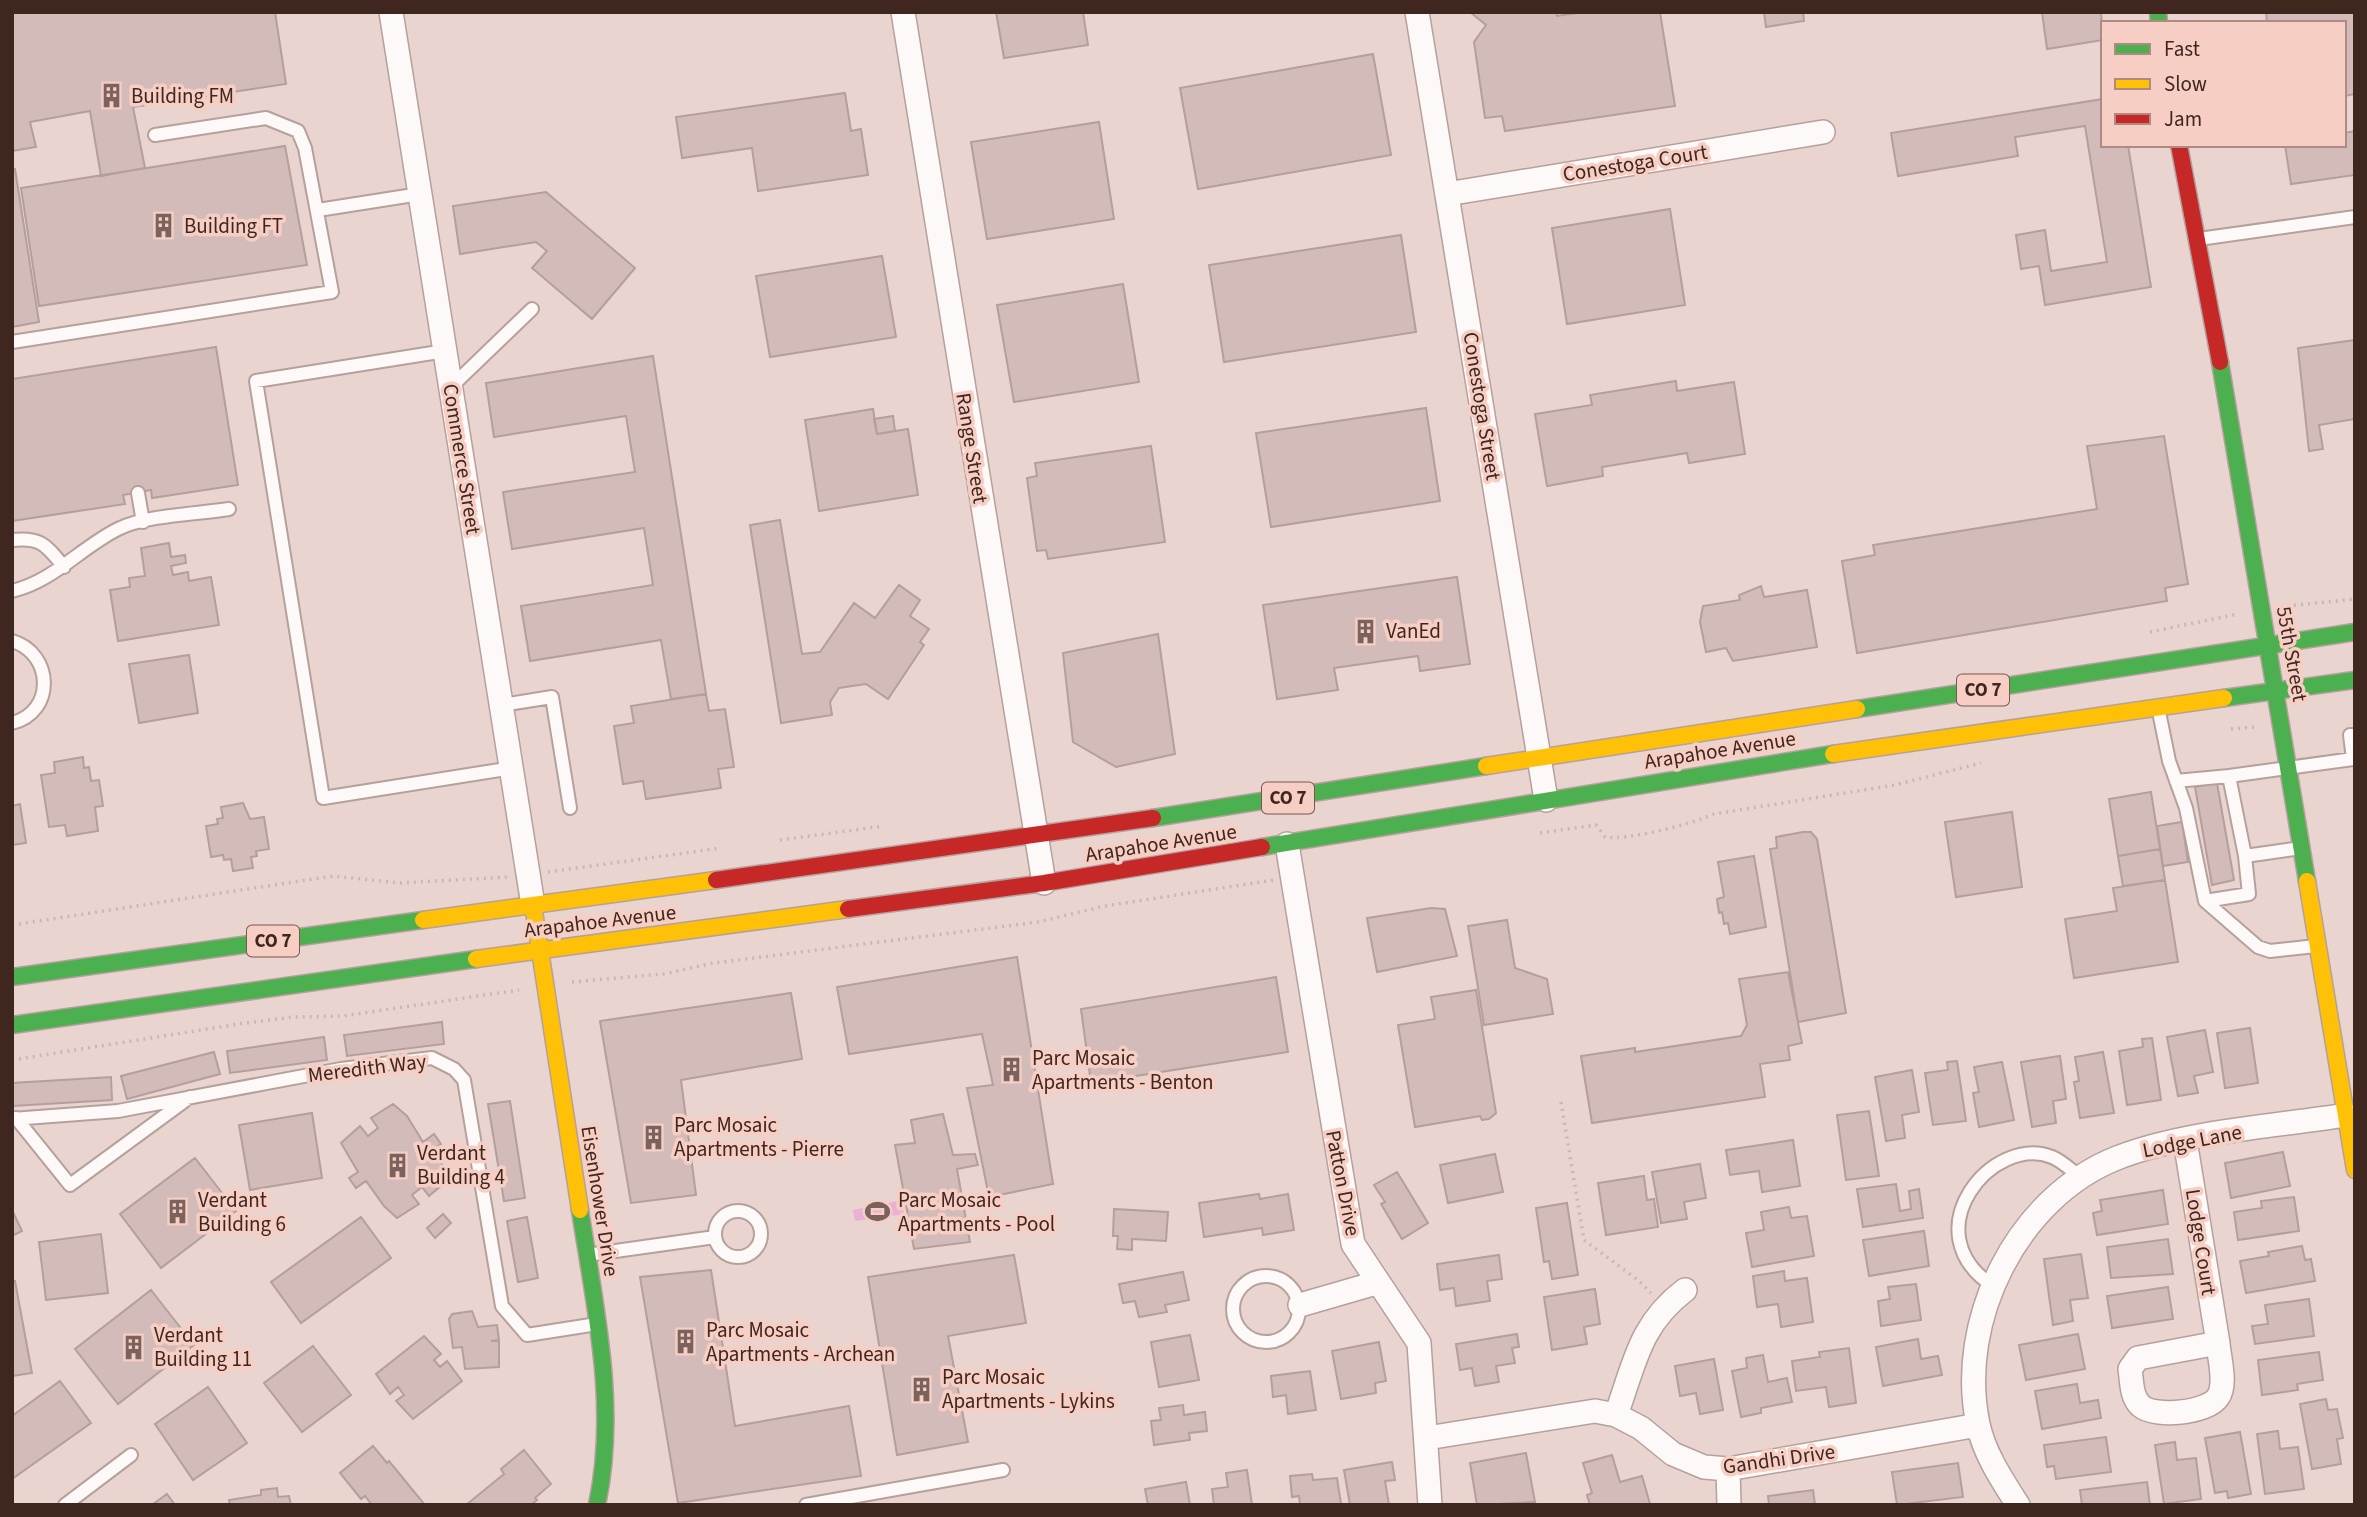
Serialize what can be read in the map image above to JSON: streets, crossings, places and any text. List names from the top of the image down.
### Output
{
  "streets": {
    "main road": [
      "55th Street",
      "CO 7",
      "Arapahoe Avenue",
      "Eisenhower Drive"
    ],
    "street": [
      "Conestoga Court",
      "Conestoga Street",
      "Range Street",
      "Commerce Street",
      "Lodge Lane",
      "Patton Drive",
      "Lodge Court",
      "Gandhi Drive"
    ],
    "lane": ["Meredith Way"]
  },
  "crossings": [
    ["Conestoga Court", "Conestoga Street"],
    ["Conestoga Street", "Arapahoe Avenue"],
    ["Range Street", "Arapahoe Avenue"],
    ["Commerce Street", "Arapahoe Avenue"],
    ["Commerce Street", "Eisenhower Drive"],
    ["55th Street", "Arapahoe Avenue"],
    ["55th Street", "Lodge Lane"],
    ["Arapahoe Avenue", "Patton Drive"],
    ["Arapahoe Avenue", "Eisenhower Drive"],
    ["Meredith Way", "Eisenhower Drive"],
    ["Lodge Lane", "Lodge Court"],
    ["Lodge Lane", "Gandhi Drive"],
    ["Patton Drive", "Gandhi Drive"]
  ],
  "places": {
    "building": [
      "Building FM",
      "Building FT",
      "VanEd",
      "Parc Mosaic Apartments - Benton",
      "Parc Mosaic Apartments - Pierre",
      "Verdant Building 4",
      "Verdant Building 6",
      "Parc Mosaic Apartments - Archean",
      "Verdant Building 11",
      "Parc Mosaic Apartments - Lykins"
    ],
    "sports": ["Parc Mosaic Apartments - Pool"]
  },
  "legend": ["Fast", "Slow", "Jam"]
}
